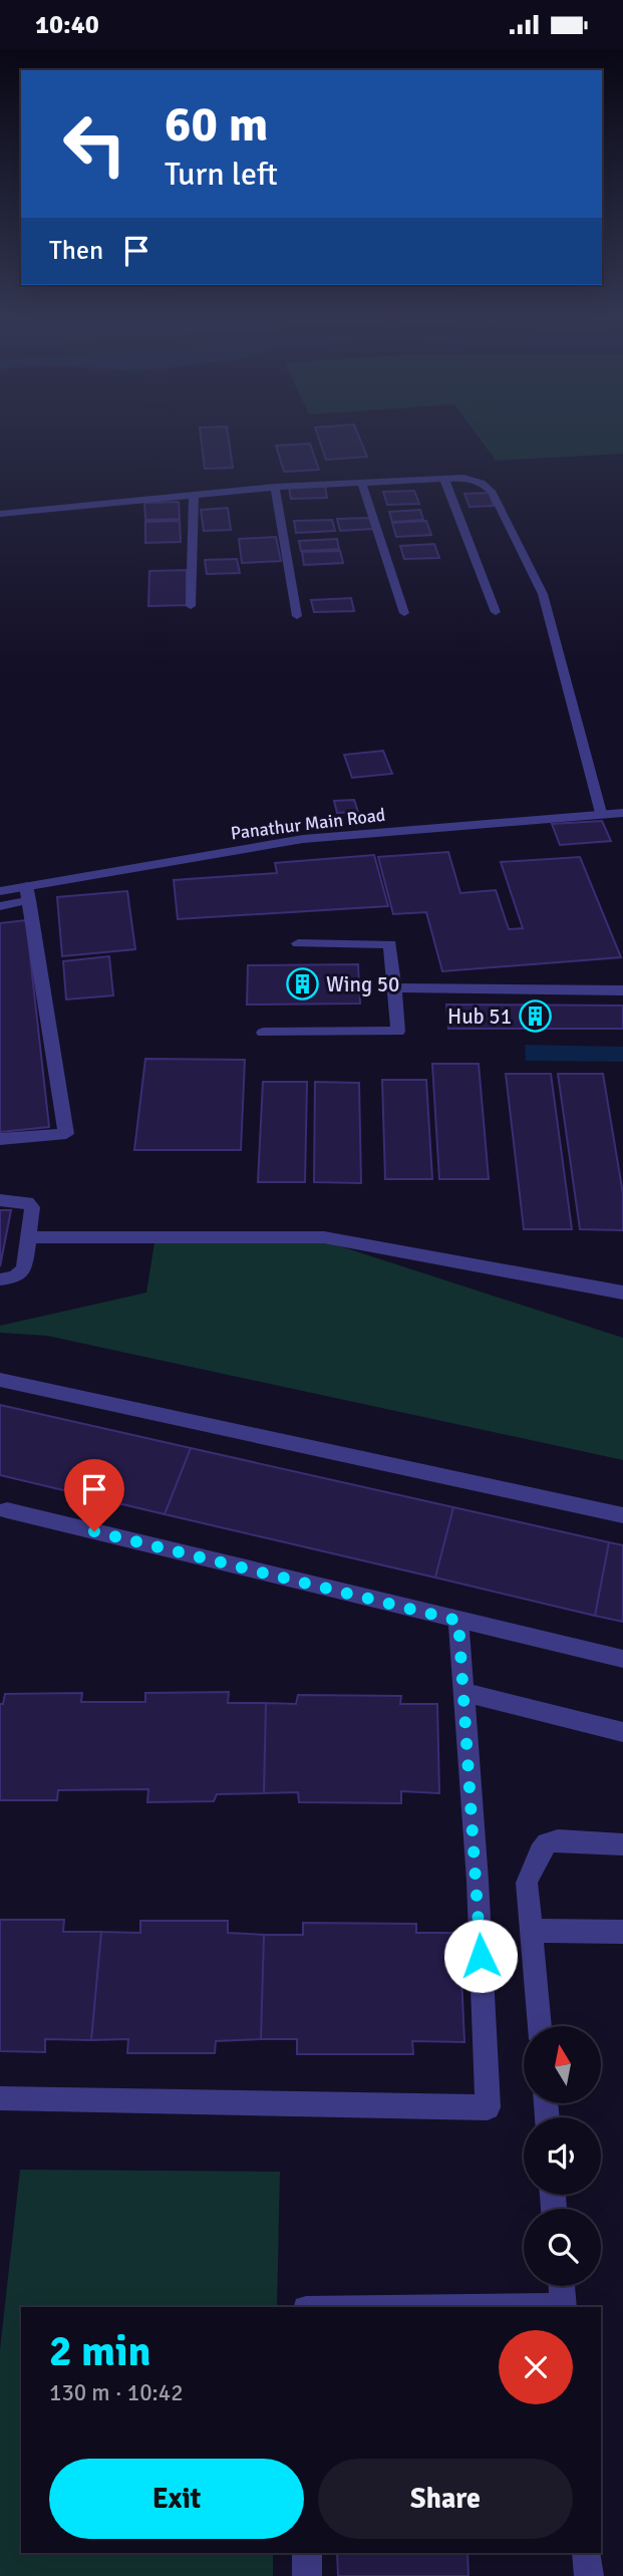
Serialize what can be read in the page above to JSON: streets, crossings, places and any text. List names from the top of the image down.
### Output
{
  "streets": {
    "street": ["Panathur Main Road"]
  },
  "places": {
    "building": ["Wing 50", "Hub 51"]
  },
  "north": "top",
  "page": {
    "status": "10:40",
    "turn": ["60 m", "Turn left"],
    "then": "Then",
    "heading": ["2 min", "130 m · 10:42"],
    "buttons": ["Exit", "Share"]
  }
}
